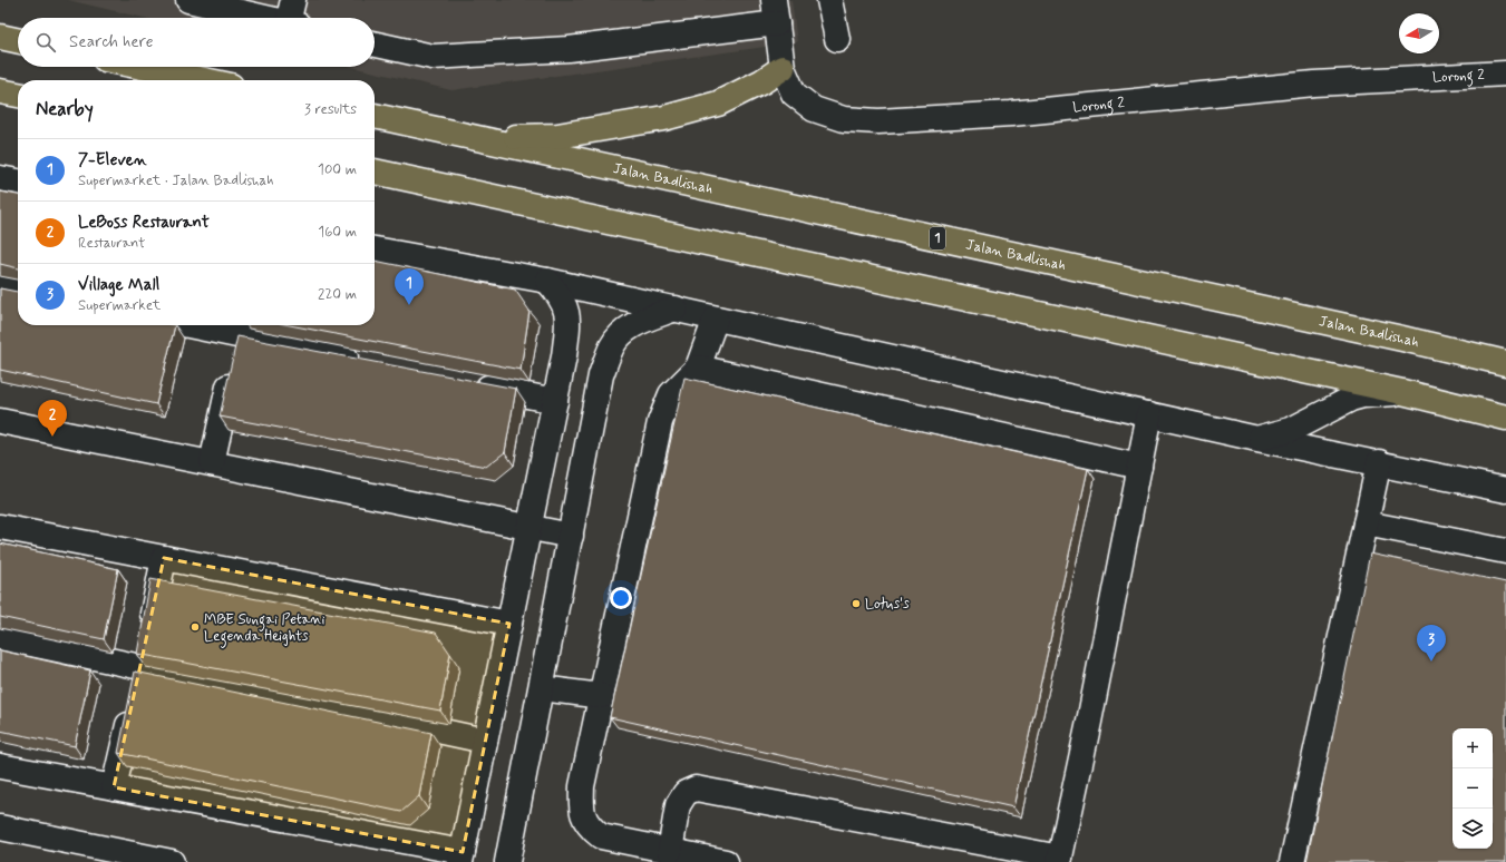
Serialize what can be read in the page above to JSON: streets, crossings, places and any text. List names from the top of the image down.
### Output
{
  "streets": {
    "main road": ["Jalan Badlishah", "1"],
    "street": ["Lorong 2"]
  },
  "places": ["Lotus's", "MBE Sungai Petani Legenda Heights"],
  "north": "left",
  "page": {
    "search": "Search here",
    "heading": ["Nearby", "3 results"],
    "list": [
      {
        "mark": "1",
        "name": "7-Eleven",
        "note": "Supermarket · Jalan Badlishah",
        "value": "100 m"
      },
      {
        "mark": "2",
        "name": "LeBoss Restaurant",
        "note": "Restaurant",
        "value": "160 m"
      },
      {
        "mark": "3",
        "name": "Village Mall",
        "note": "Supermarket",
        "value": "220 m"
      }
    ],
    "pins": ["1", "2", "3"],
    "map_buttons": ["+", "−"]
  }
}
